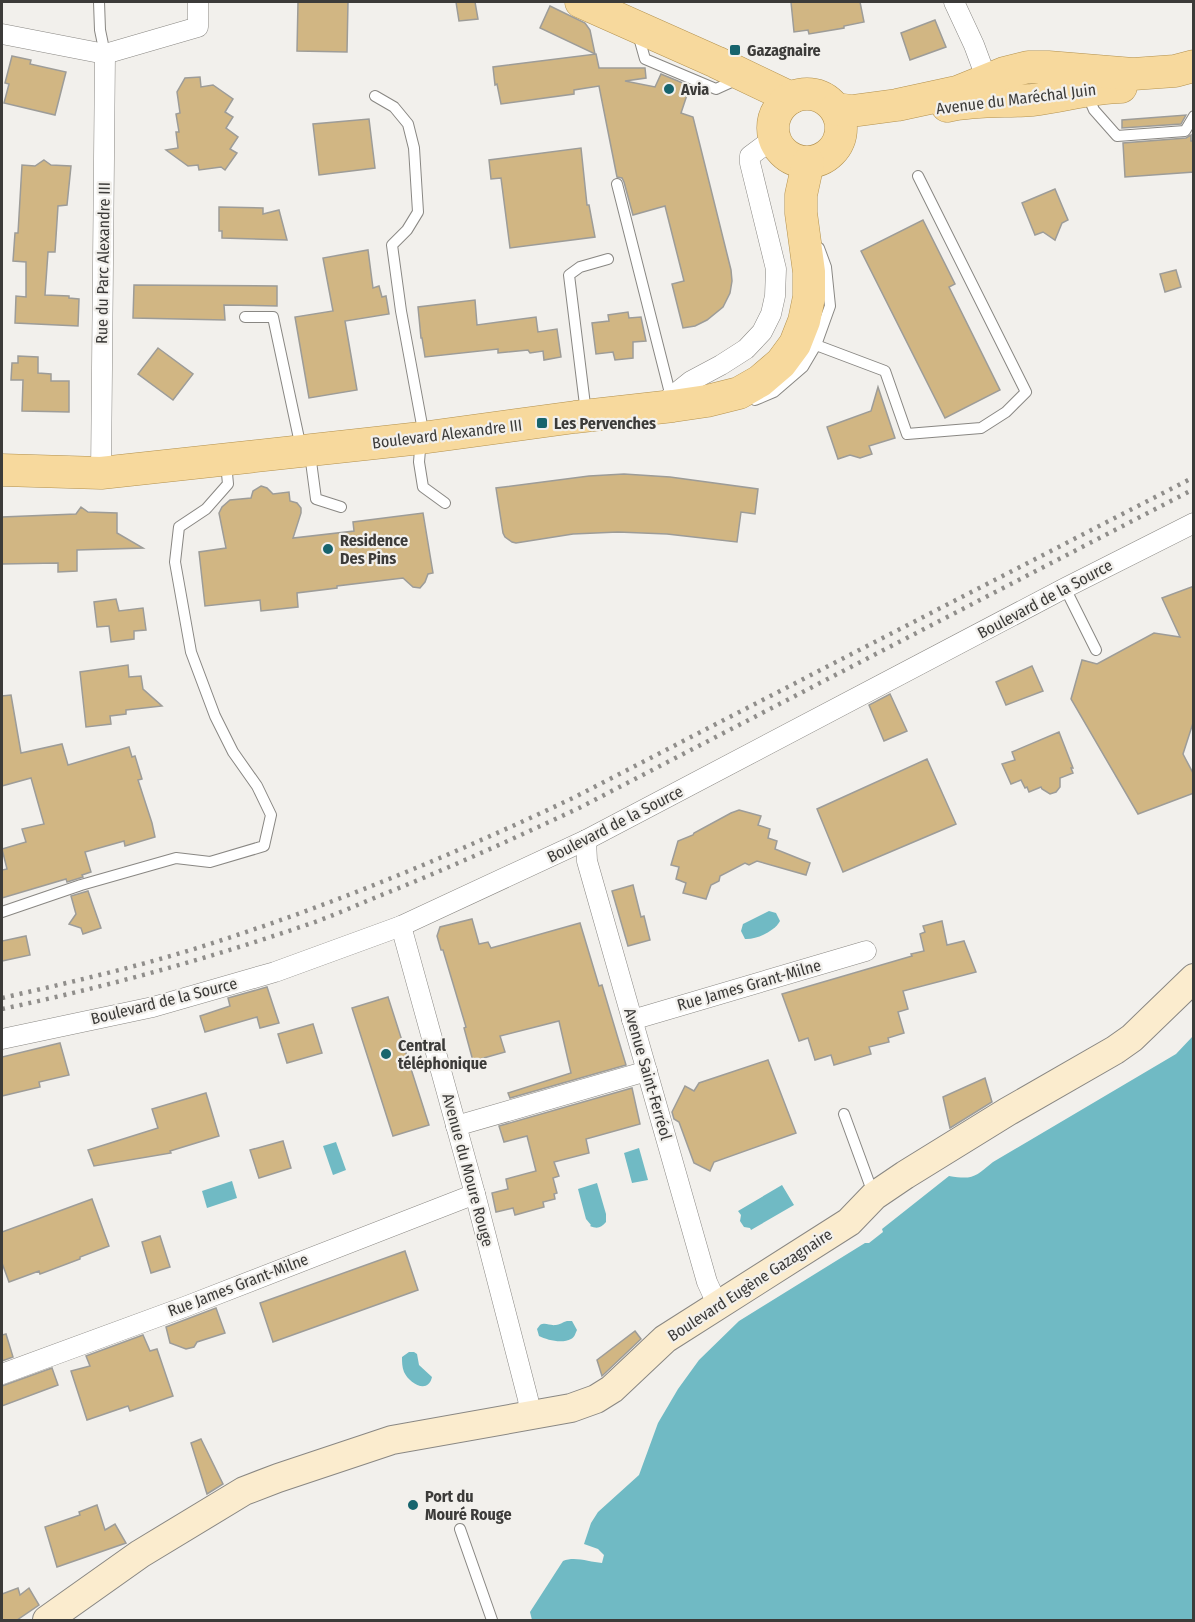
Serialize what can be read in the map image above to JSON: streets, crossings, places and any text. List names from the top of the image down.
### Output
{
  "streets": {
    "main road": ["Avenue du Maréchal Juin", "Boulevard Alexandre III"],
    "street": [
      "Rue du Parc Alexandre III",
      "Boulevard de la Source",
      "Rue James Grant-Milne",
      "Avenue Saint-Ferréol",
      "Avenue du Moure Rouge",
      "Boulevard Eugène Gazagnaire"
    ]
  },
  "crossings": [
    ["Avenue du Maréchal Juin", "Boulevard Alexandre III"],
    ["Rue du Parc Alexandre III", "Boulevard Alexandre III"],
    ["Boulevard de la Source", "Avenue Saint-Ferréol"],
    ["Boulevard de la Source", "Avenue du Moure Rouge"],
    ["Rue James Grant-Milne", "Avenue Saint-Ferréol"],
    ["Rue James Grant-Milne", "Avenue du Moure Rouge"],
    ["Avenue Saint-Ferréol", "Boulevard Eugène Gazagnaire"],
    ["Avenue du Moure Rouge", "Boulevard Eugène Gazagnaire"]
  ],
  "places": {
    "transit": ["Gazagnaire", "Les Pervenches"],
    "other": [
      "Avia",
      "Residence Des Pins",
      "Central téléphonique",
      "Port du Mouré Rouge"
    ]
  }
}
